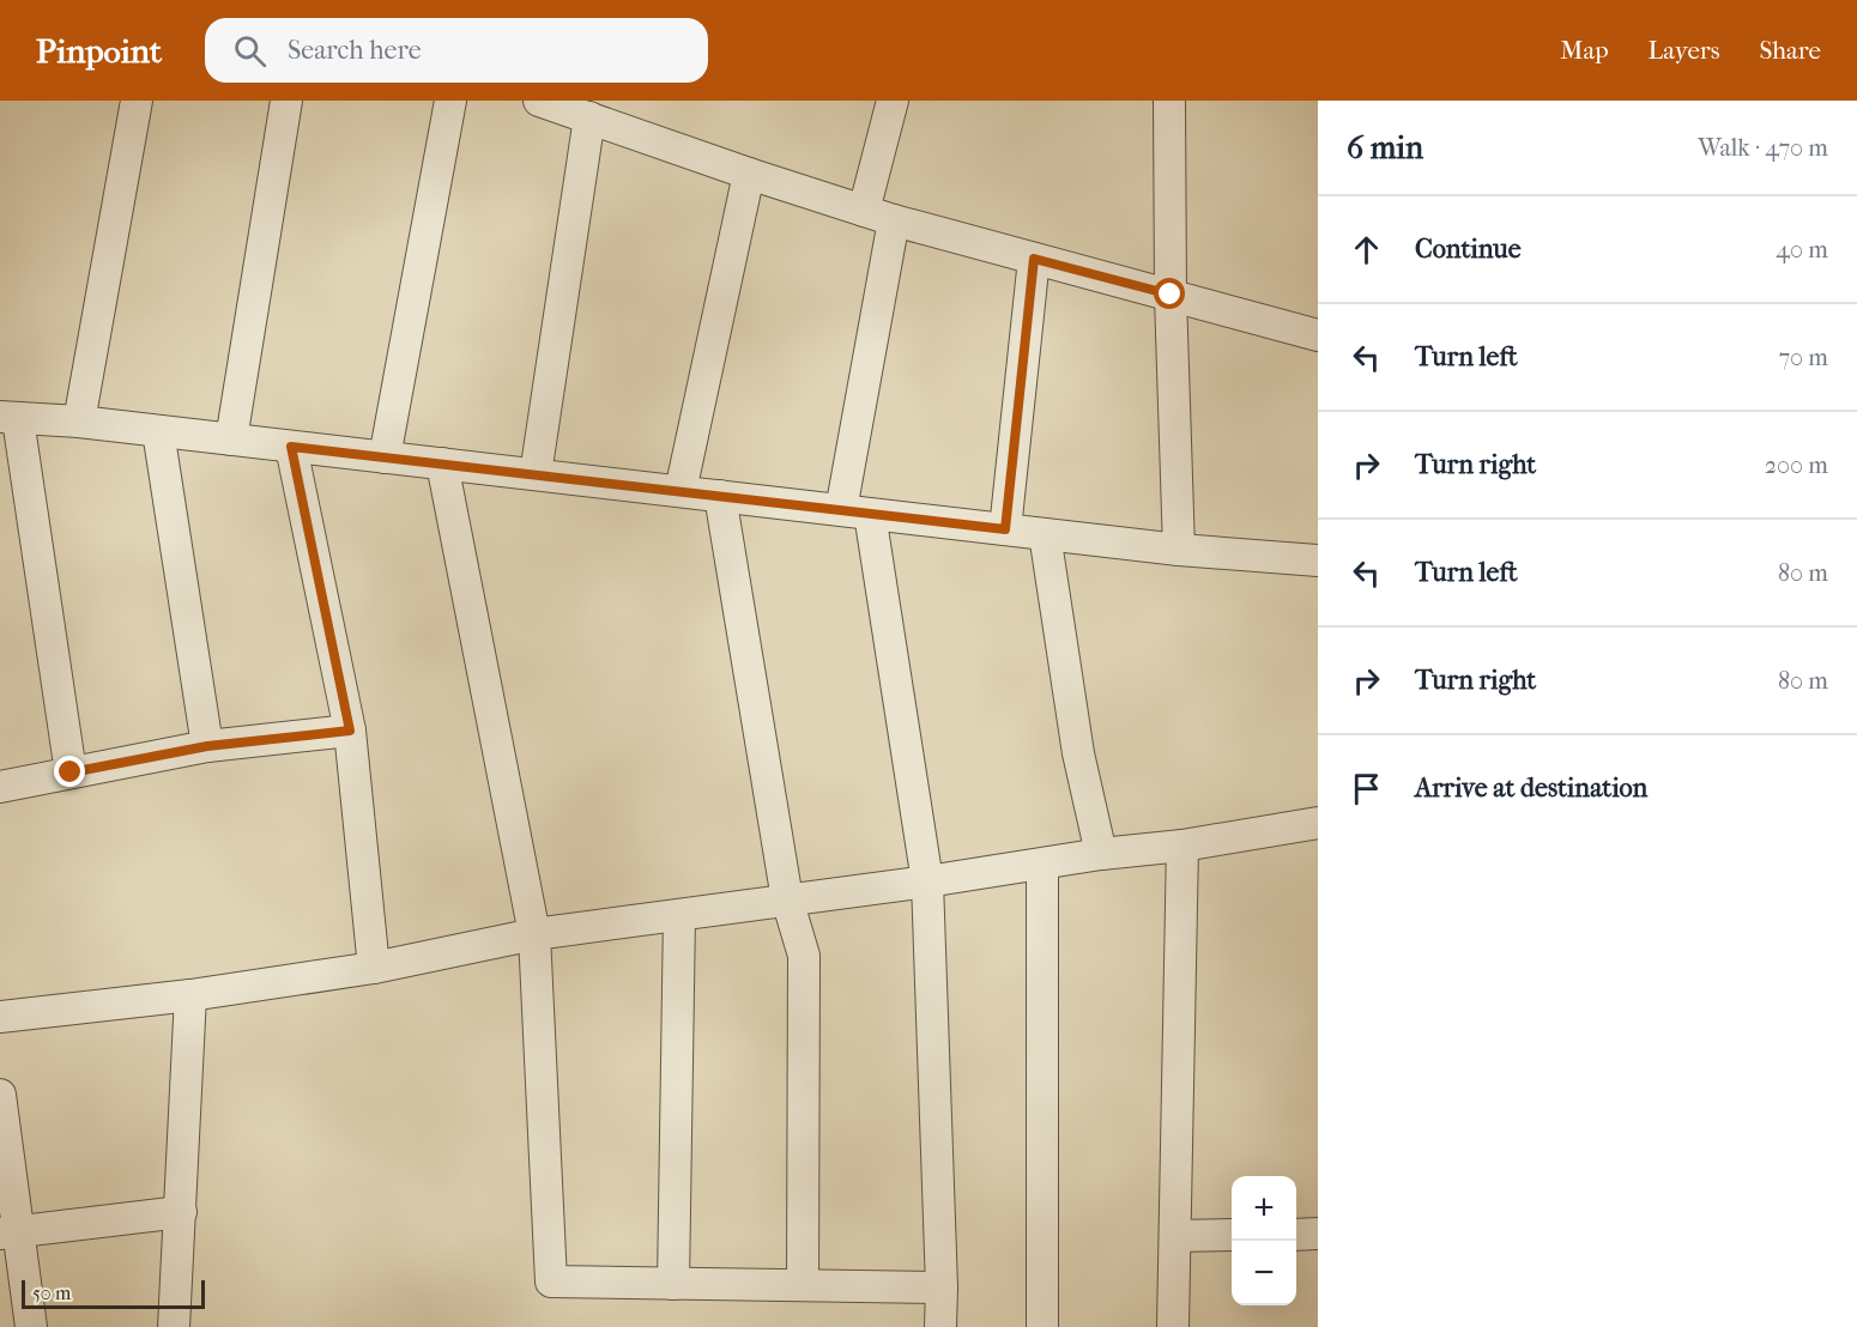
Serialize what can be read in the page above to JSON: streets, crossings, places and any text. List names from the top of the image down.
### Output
{
  "scale_bar": "50 m",
  "page": {
    "header": "Pinpoint",
    "search": "Search here",
    "nav": ["Map", "Layers", "Share"],
    "heading": ["6 min", "Walk · 470 m"],
    "list": [
      ["Continue", "40 m"],
      ["Turn left", "70 m"],
      ["Turn right", "200 m"],
      ["Turn left", "80 m"],
      ["Turn right", "80 m"],
      "Arrive at destination"
    ],
    "map_buttons": ["+", "−"],
    "scale": "50 m"
  }
}
